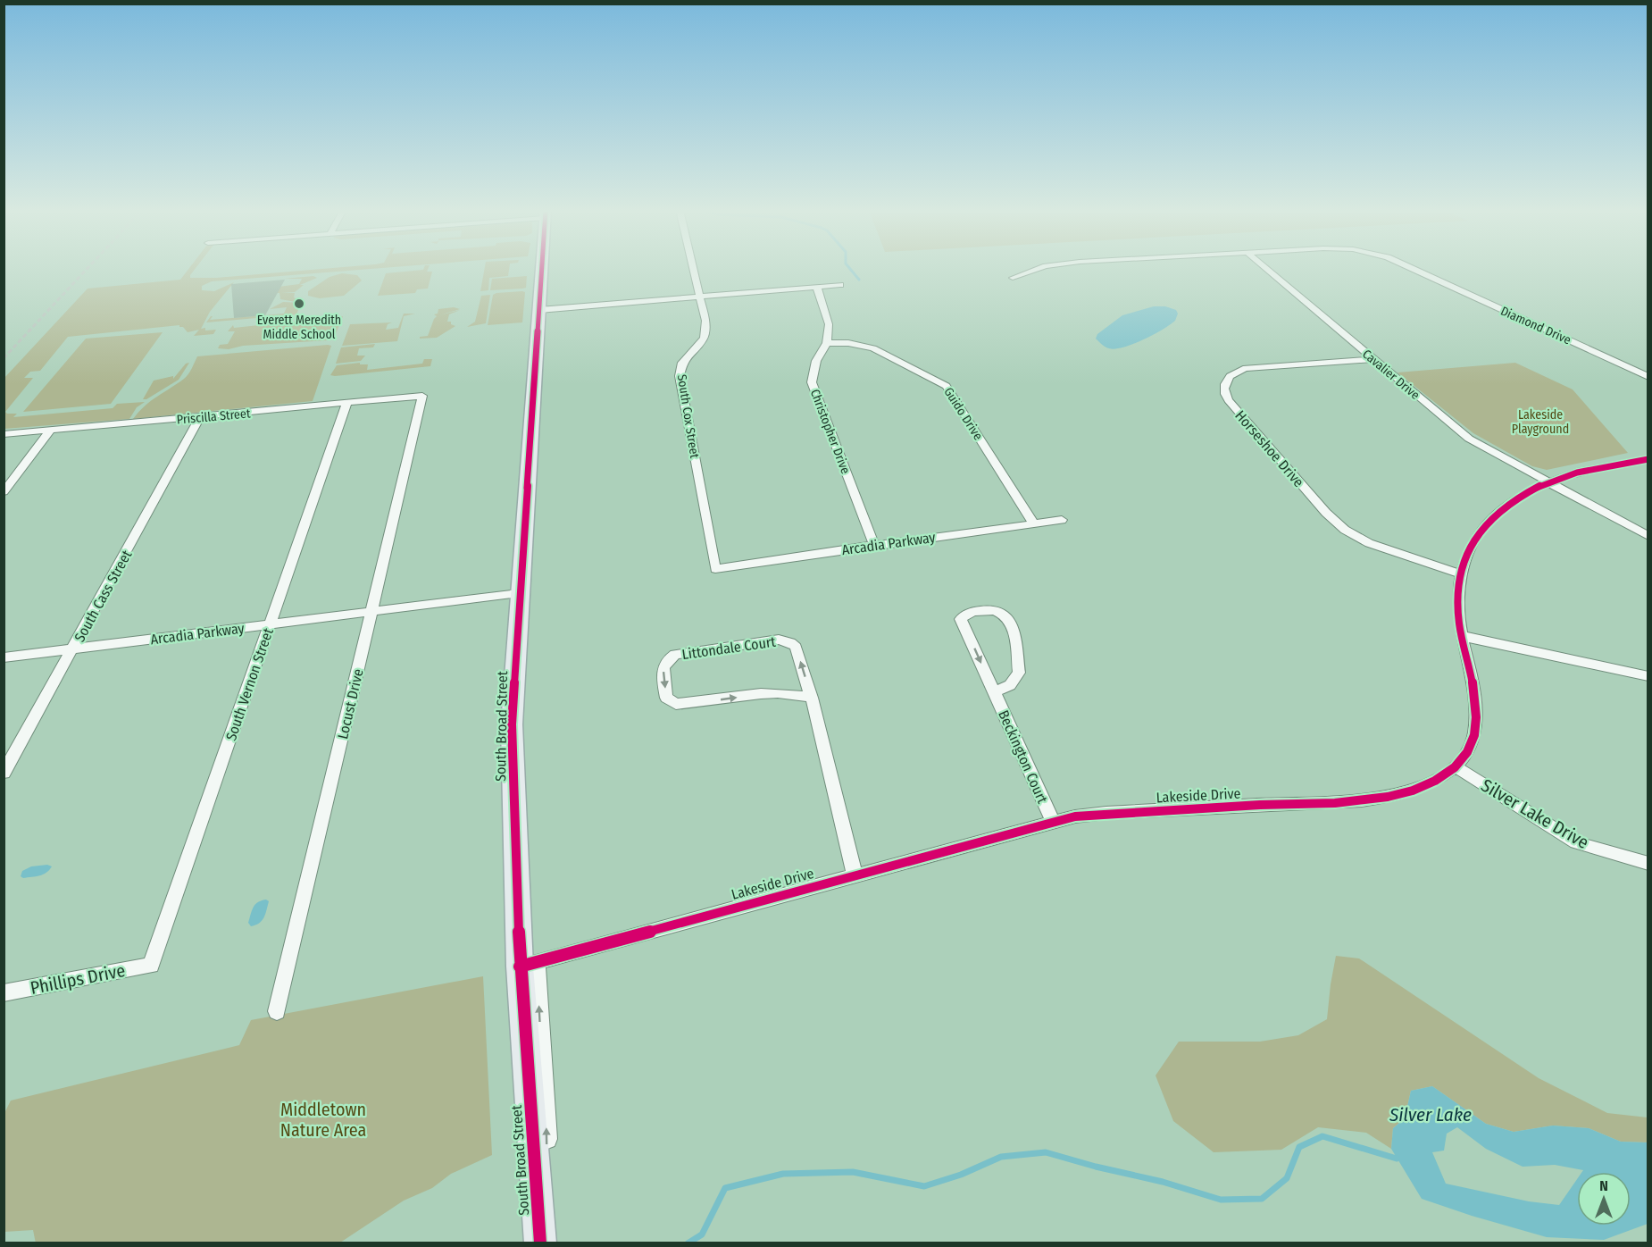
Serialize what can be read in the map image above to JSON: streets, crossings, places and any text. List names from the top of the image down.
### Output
{
  "streets": {
    "main road": ["South Broad Street"],
    "street": [
      "Diamond Drive",
      "Cavalier Drive",
      "Guido Drive",
      "Priscilla Street",
      "South Cox Street",
      "Christopher Drive",
      "Horseshoe Drive",
      "Arcadia Parkway",
      "South Cass Street",
      "Littondale Court",
      "South Vernon Street",
      "Locust Drive",
      "Beckington Court",
      "Lakeside Drive",
      "Silver Lake Drive",
      "Phillips Drive"
    ]
  },
  "crossings": [
    ["Cavalier Drive", "Horseshoe Drive"],
    ["Cavalier Drive", "Lakeside Drive"],
    ["Guido Drive", "Christopher Drive"],
    ["Guido Drive", "Arcadia Parkway"],
    ["Priscilla Street", "South Cass Street"],
    ["Priscilla Street", "South Vernon Street"],
    ["Priscilla Street", "Locust Drive"],
    ["South Cox Street", "Arcadia Parkway"],
    ["Christopher Drive", "Arcadia Parkway"],
    ["Horseshoe Drive", "Lakeside Drive"],
    ["Arcadia Parkway", "South Cass Street"],
    ["Arcadia Parkway", "South Vernon Street"],
    ["Arcadia Parkway", "Locust Drive"],
    ["Arcadia Parkway", "South Broad Street"],
    ["Littondale Court", "Lakeside Drive"],
    ["South Vernon Street", "Phillips Drive"],
    ["South Broad Street", "Lakeside Drive"],
    ["Beckington Court", "Lakeside Drive"],
    ["Lakeside Drive", "Silver Lake Drive"]
  ],
  "water": ["Silver Lake"],
  "parks": ["Lakeside Playground", "Middletown Nature Area"],
  "places": ["Everett Meredith Middle School"],
  "north": "top"
}
